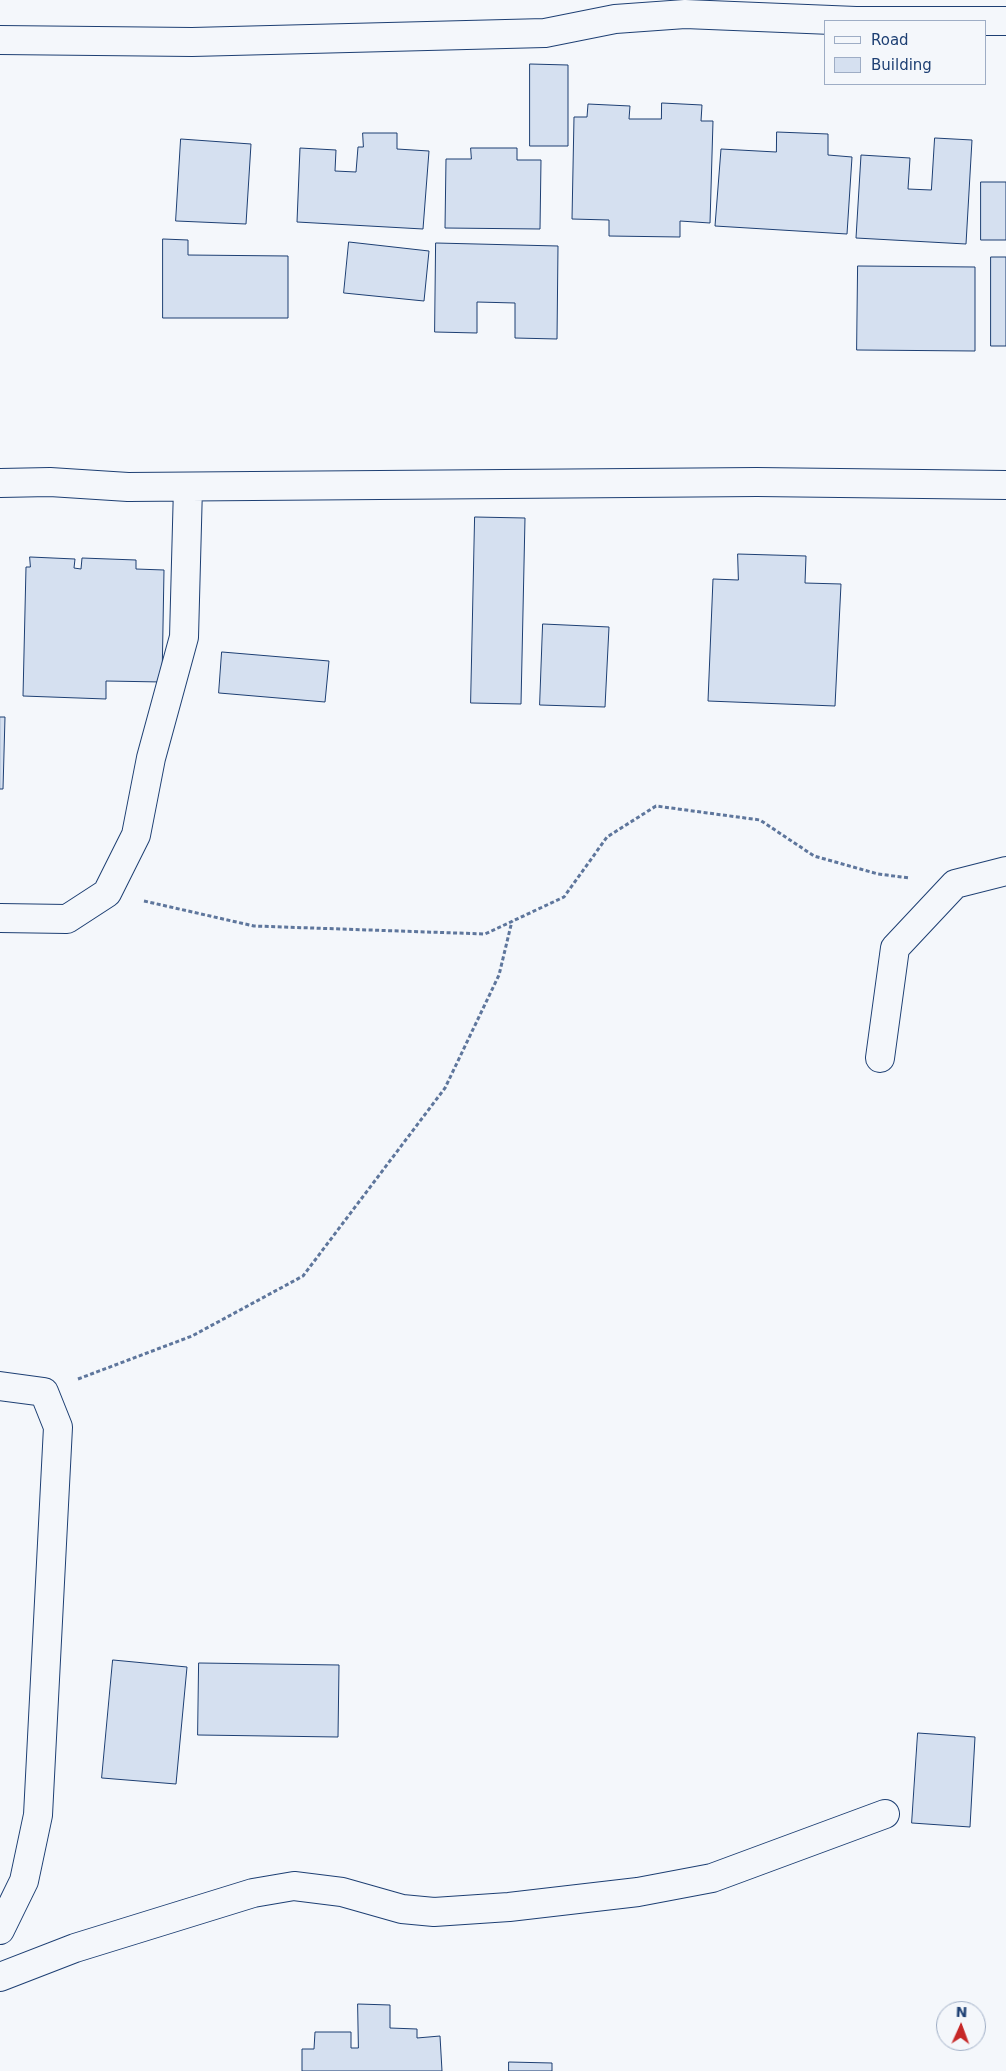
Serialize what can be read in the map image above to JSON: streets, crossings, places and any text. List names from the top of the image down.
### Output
{
  "legend": ["Road", "Building"],
  "north": "top"
}
